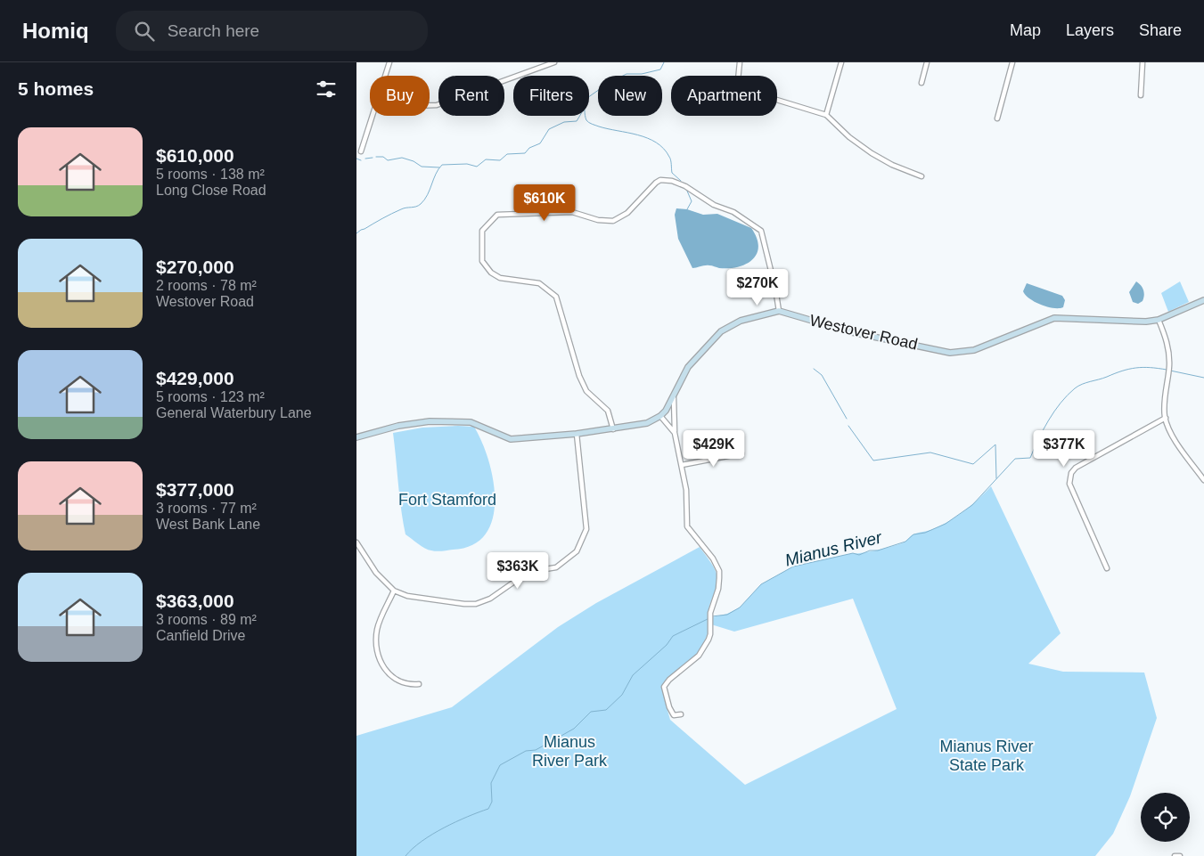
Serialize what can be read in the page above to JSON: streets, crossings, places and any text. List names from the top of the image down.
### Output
{
  "streets": {
    "street": ["Westover Road"]
  },
  "water": ["Mianus River"],
  "parks": ["Fort Stamford", "Mianus River Park", "Mianus River State Park"],
  "page": {
    "header": "Homiq",
    "search": "Search here",
    "nav": ["Map", "Layers", "Share"],
    "heading": "5 homes",
    "chip": [
      "Buy",
      "Rent",
      "Filters",
      "New",
      "Apartment"
    ],
    "list": [
      {
        "name": "$610,000",
        "note": "5 rooms · 138 m² · Long Close Road"
      },
      {
        "name": "$270,000",
        "note": "2 rooms · 78 m² · Westover Road"
      },
      {
        "name": "$429,000",
        "note": "5 rooms · 123 m² · General Waterbury Lane"
      },
      {
        "name": "$377,000",
        "note": "3 rooms · 77 m² · West Bank Lane"
      },
      {
        "name": "$363,000",
        "note": "3 rooms · 89 m² · Canfield Drive"
      }
    ],
    "price": [
      "$610K",
      "$270K",
      "$429K",
      "$377K",
      "$363K"
    ]
  }
}
